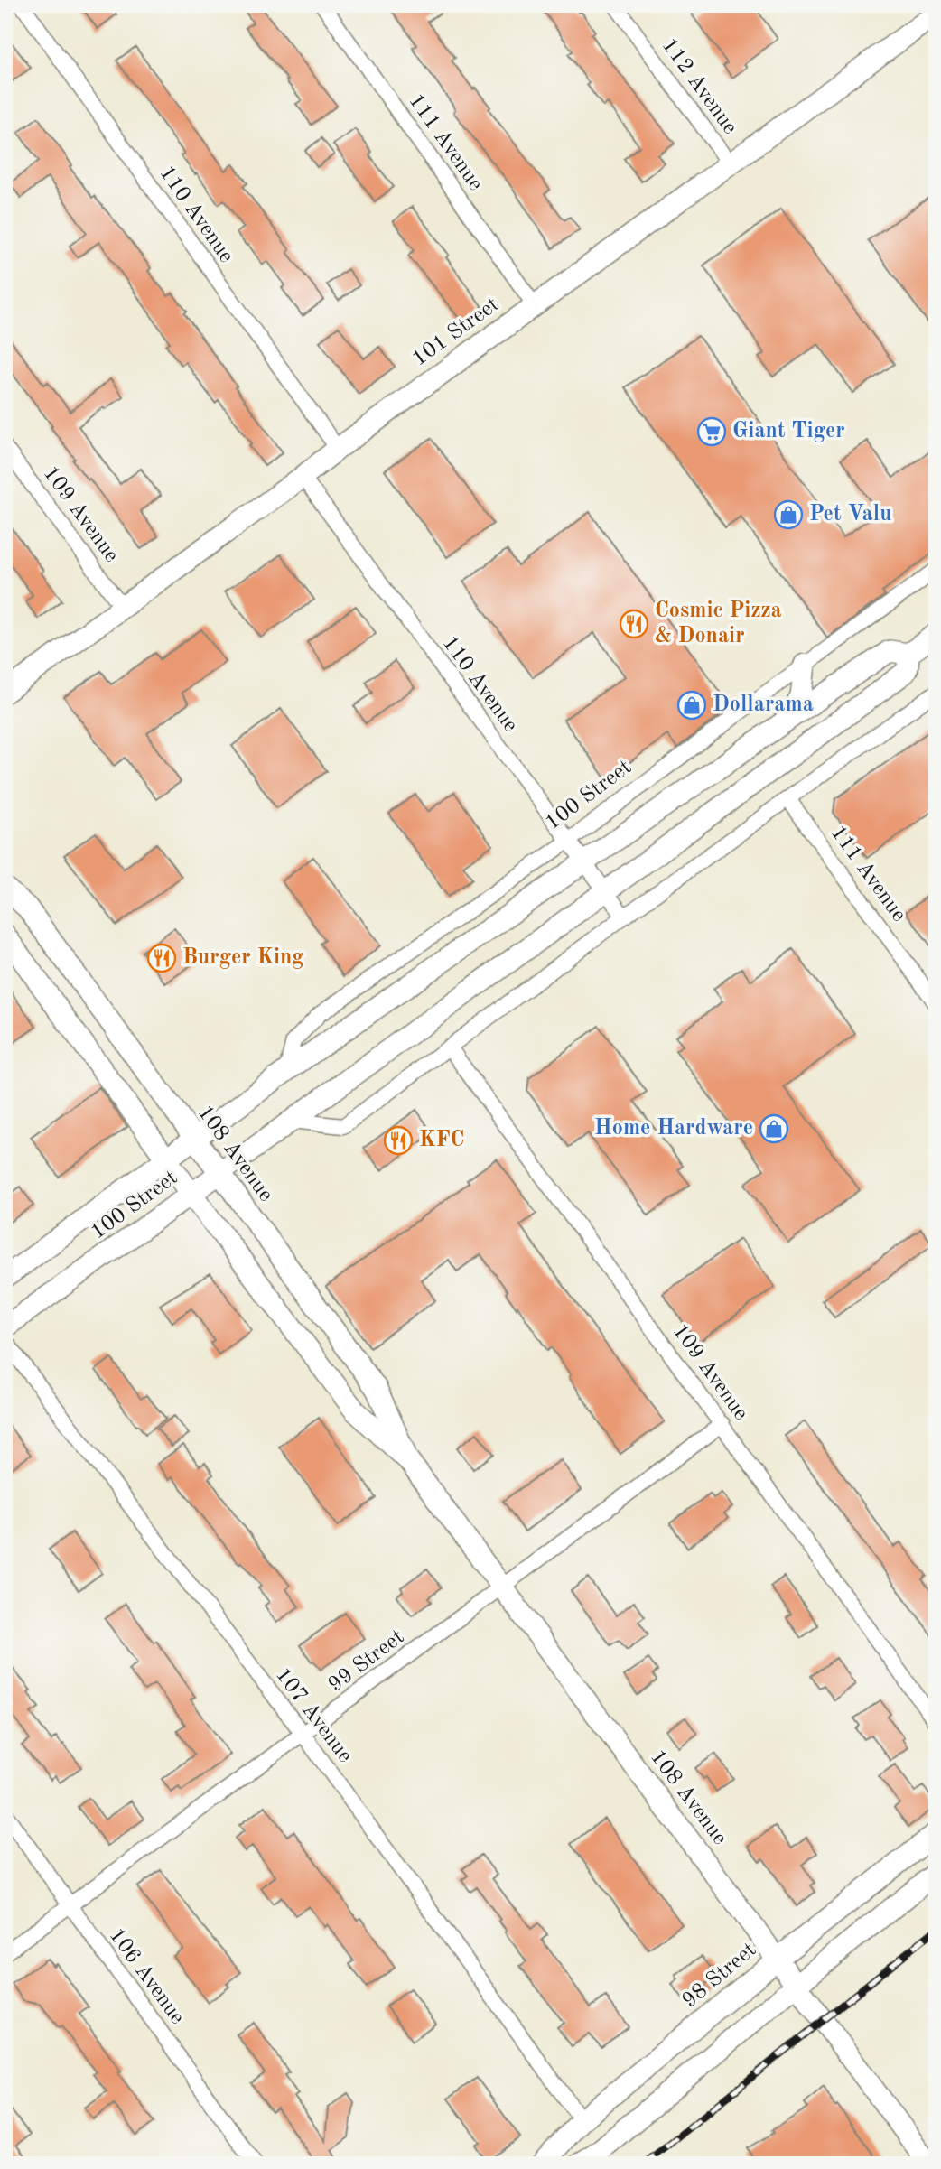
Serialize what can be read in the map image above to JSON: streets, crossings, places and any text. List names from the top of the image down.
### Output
{
  "streets": {
    "street": [
      "112 Avenue",
      "111 Avenue",
      "110 Avenue",
      "101 Street",
      "109 Avenue",
      "100 Street",
      "108 Avenue",
      "99 Street",
      "107 Avenue",
      "98 Street",
      "106 Avenue"
    ]
  },
  "crossings": [
    ["112 Avenue", "101 Street"],
    ["111 Avenue", "101 Street"],
    ["110 Avenue", "101 Street"],
    ["110 Avenue", "100 Street"],
    ["101 Street", "109 Avenue"],
    ["109 Avenue", "99 Street"],
    ["100 Street", "108 Avenue"],
    ["108 Avenue", "99 Street"],
    ["108 Avenue", "98 Street"],
    ["99 Street", "107 Avenue"],
    ["99 Street", "106 Avenue"],
    ["107 Avenue", "98 Street"]
  ],
  "places": {
    "supermarket": ["Giant Tiger"],
    "shop": ["Pet Valu", "Dollarama", "Home Hardware"],
    "restaurant": ["Cosmic Pizza & Donair", "Burger King", "KFC"]
  }
}
